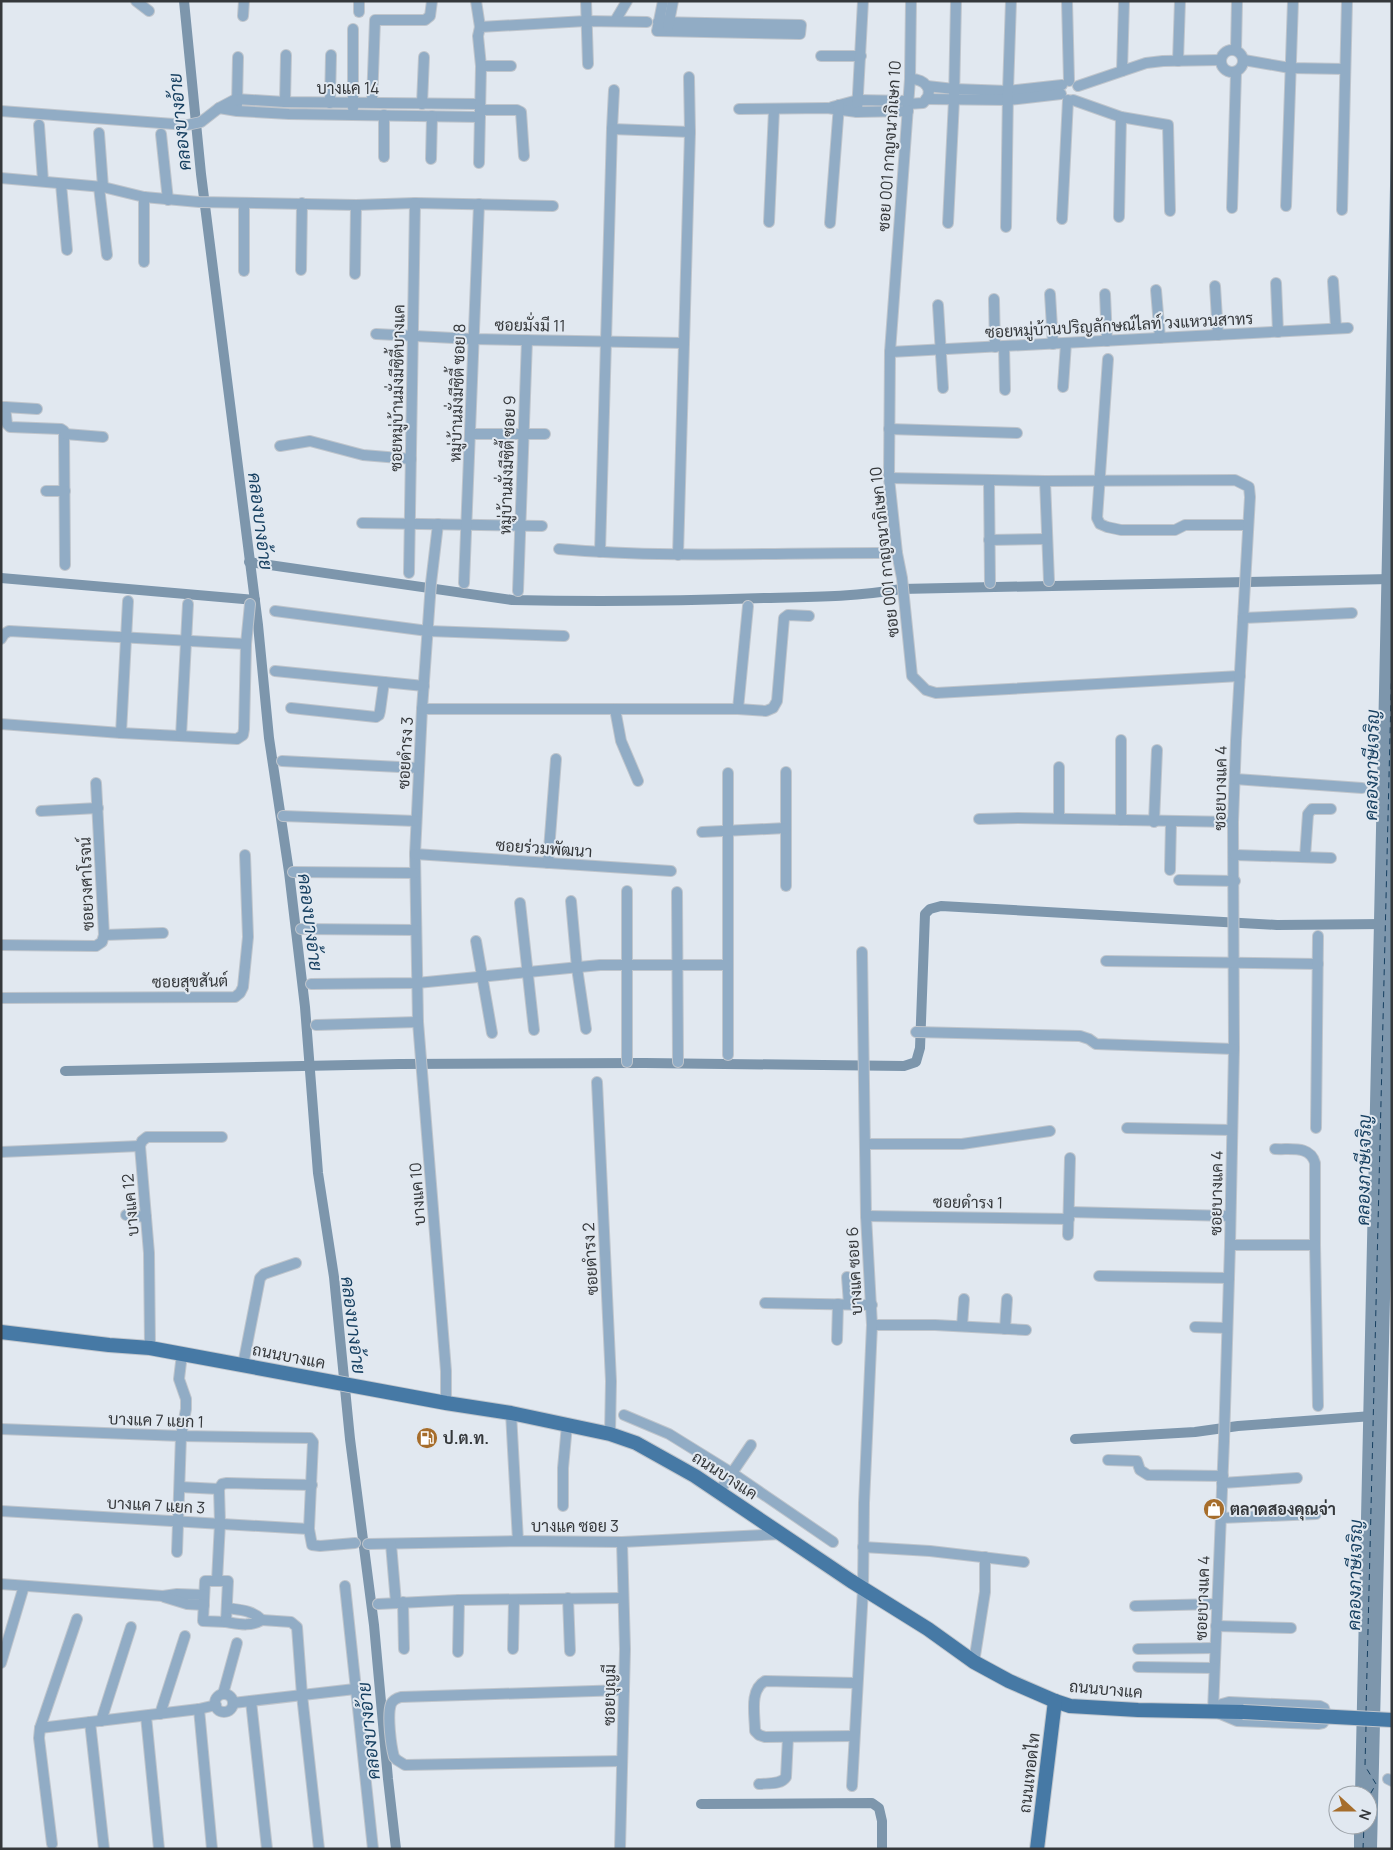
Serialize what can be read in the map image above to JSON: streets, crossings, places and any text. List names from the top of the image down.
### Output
{
  "streets": {
    "main road": ["ถนนบางแค", "ถนนเทอดไท"],
    "street": [
      "บางแค 14",
      "ซอย 001 กาญจนาภิเษก 10",
      "ซอยมั่งมี 11",
      "ซอยหมู่บ้านปริญลักษณ์ไลท์ วงแหวนสาทร",
      "ซอยหมู่บ้านมั่งมีซิตี้บางแค",
      "หมู่บ้านมั่งมีซิตี้ ซอย 8",
      "หมู่บ้านมั่งมีซิตี้ ซอย 9",
      "ซอยดำรง 3",
      "ซอยบางแค 4",
      "ซอยร่วมพัฒนา",
      "ซอยวงศาโรจน์",
      "ซอยสุขสันต์",
      "บางแค 10",
      "ซอยดำรง 1",
      "บางแค 12",
      "ซอยดำรง 2",
      "บางแค ซอย 6",
      "บางแค 7 แยก 1",
      "บางแค 7 แยก 3",
      "บางแค ซอย 3",
      "ซอยบุญมี"
    ]
  },
  "crossings": [
    ["ซอย 001 กาญจนาภิเษก 10", "ซอยหมู่บ้านปริญลักษณ์ไลท์ วงแหวนสาทร"],
    ["ซอย 001 กาญจนาภิเษก 10", "ซอยบางแค 4"],
    ["ซอยมั่งมี 11", "ซอยหมู่บ้านมั่งมีซิตี้บางแค"],
    ["ซอยมั่งมี 11", "หมู่บ้านมั่งมีซิตี้ ซอย 8"],
    ["ซอยมั่งมี 11", "หมู่บ้านมั่งมีซิตี้ ซอย 9"],
    ["ซอยดำรง 3", "ซอยร่วมพัฒนา"],
    ["ซอยดำรง 3", "บางแค 10"],
    ["ซอยบางแค 4", "ซอยดำรง 1"],
    ["ซอยบางแค 4", "ถนนบางแค"],
    ["บางแค 10", "ถนนบางแค"],
    ["ซอยดำรง 1", "บางแค ซอย 6"],
    ["บางแค 12", "ถนนบางแค"],
    ["ซอยดำรง 2", "ถนนบางแค"],
    ["บางแค ซอย 6", "ถนนบางแค"],
    ["ถนนบางแค", "บางแค ซอย 3"],
    ["ถนนบางแค", "ถนนเทอดไท"],
    ["บางแค ซอย 3", "ซอยบุญมี"]
  ],
  "water": ["คลองบางอ้าย", "คลองภาษีเจริญ"],
  "places": {
    "fuel station": ["ป.ต.ท."],
    "shop": ["ตลาดสองคุณจ่า"]
  },
  "north": "right"
}
